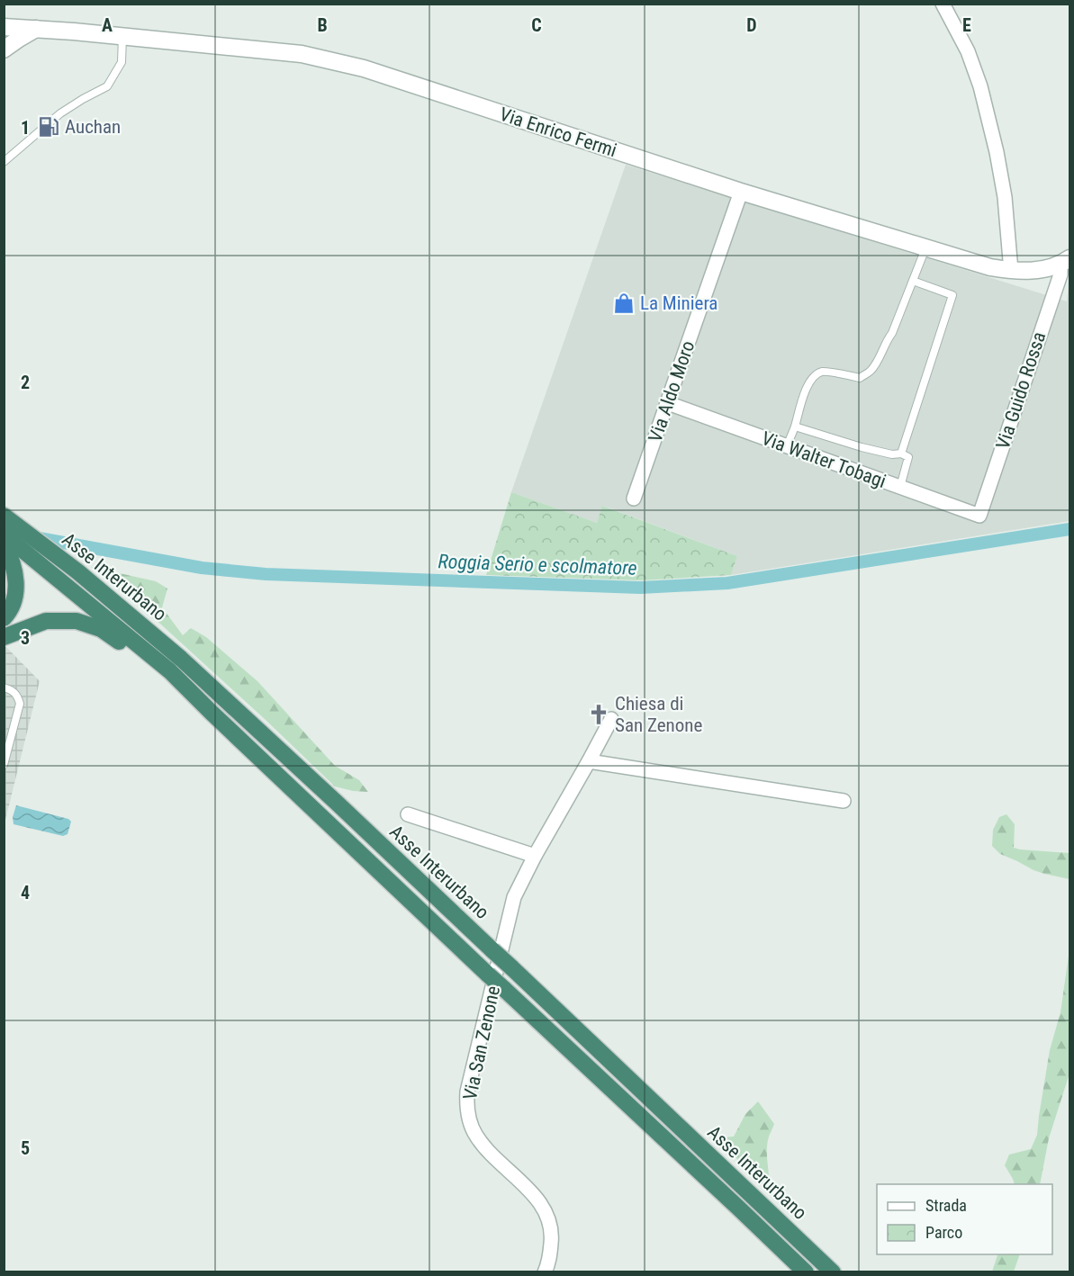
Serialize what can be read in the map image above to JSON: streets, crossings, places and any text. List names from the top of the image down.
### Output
{
  "streets": {
    "highway": ["Asse Interurbano"],
    "street": [
      "Via Enrico Fermi",
      "Via Guido Rossa",
      "Via Aldo Moro",
      "Via Walter Tobagi",
      "Via San Zenone"
    ]
  },
  "crossings": [
    ["Via Enrico Fermi", "Via Guido Rossa"],
    ["Via Enrico Fermi", "Via Aldo Moro"],
    ["Via Guido Rossa", "Via Walter Tobagi"],
    ["Via Aldo Moro", "Via Walter Tobagi"]
  ],
  "water": ["Roggia Serio e scolmatore"],
  "places": {
    "fuel station": ["Auchan"],
    "shop": ["La Miniera"],
    "church": ["Chiesa di San Zenone"]
  },
  "legend": ["Strada", "Parco"],
  "grid": {
    "columns": [
      "A",
      "B",
      "C",
      "D",
      "E"
    ],
    "rows": [
      "1",
      "2",
      "3",
      "4",
      "5"
    ]
  }
}
